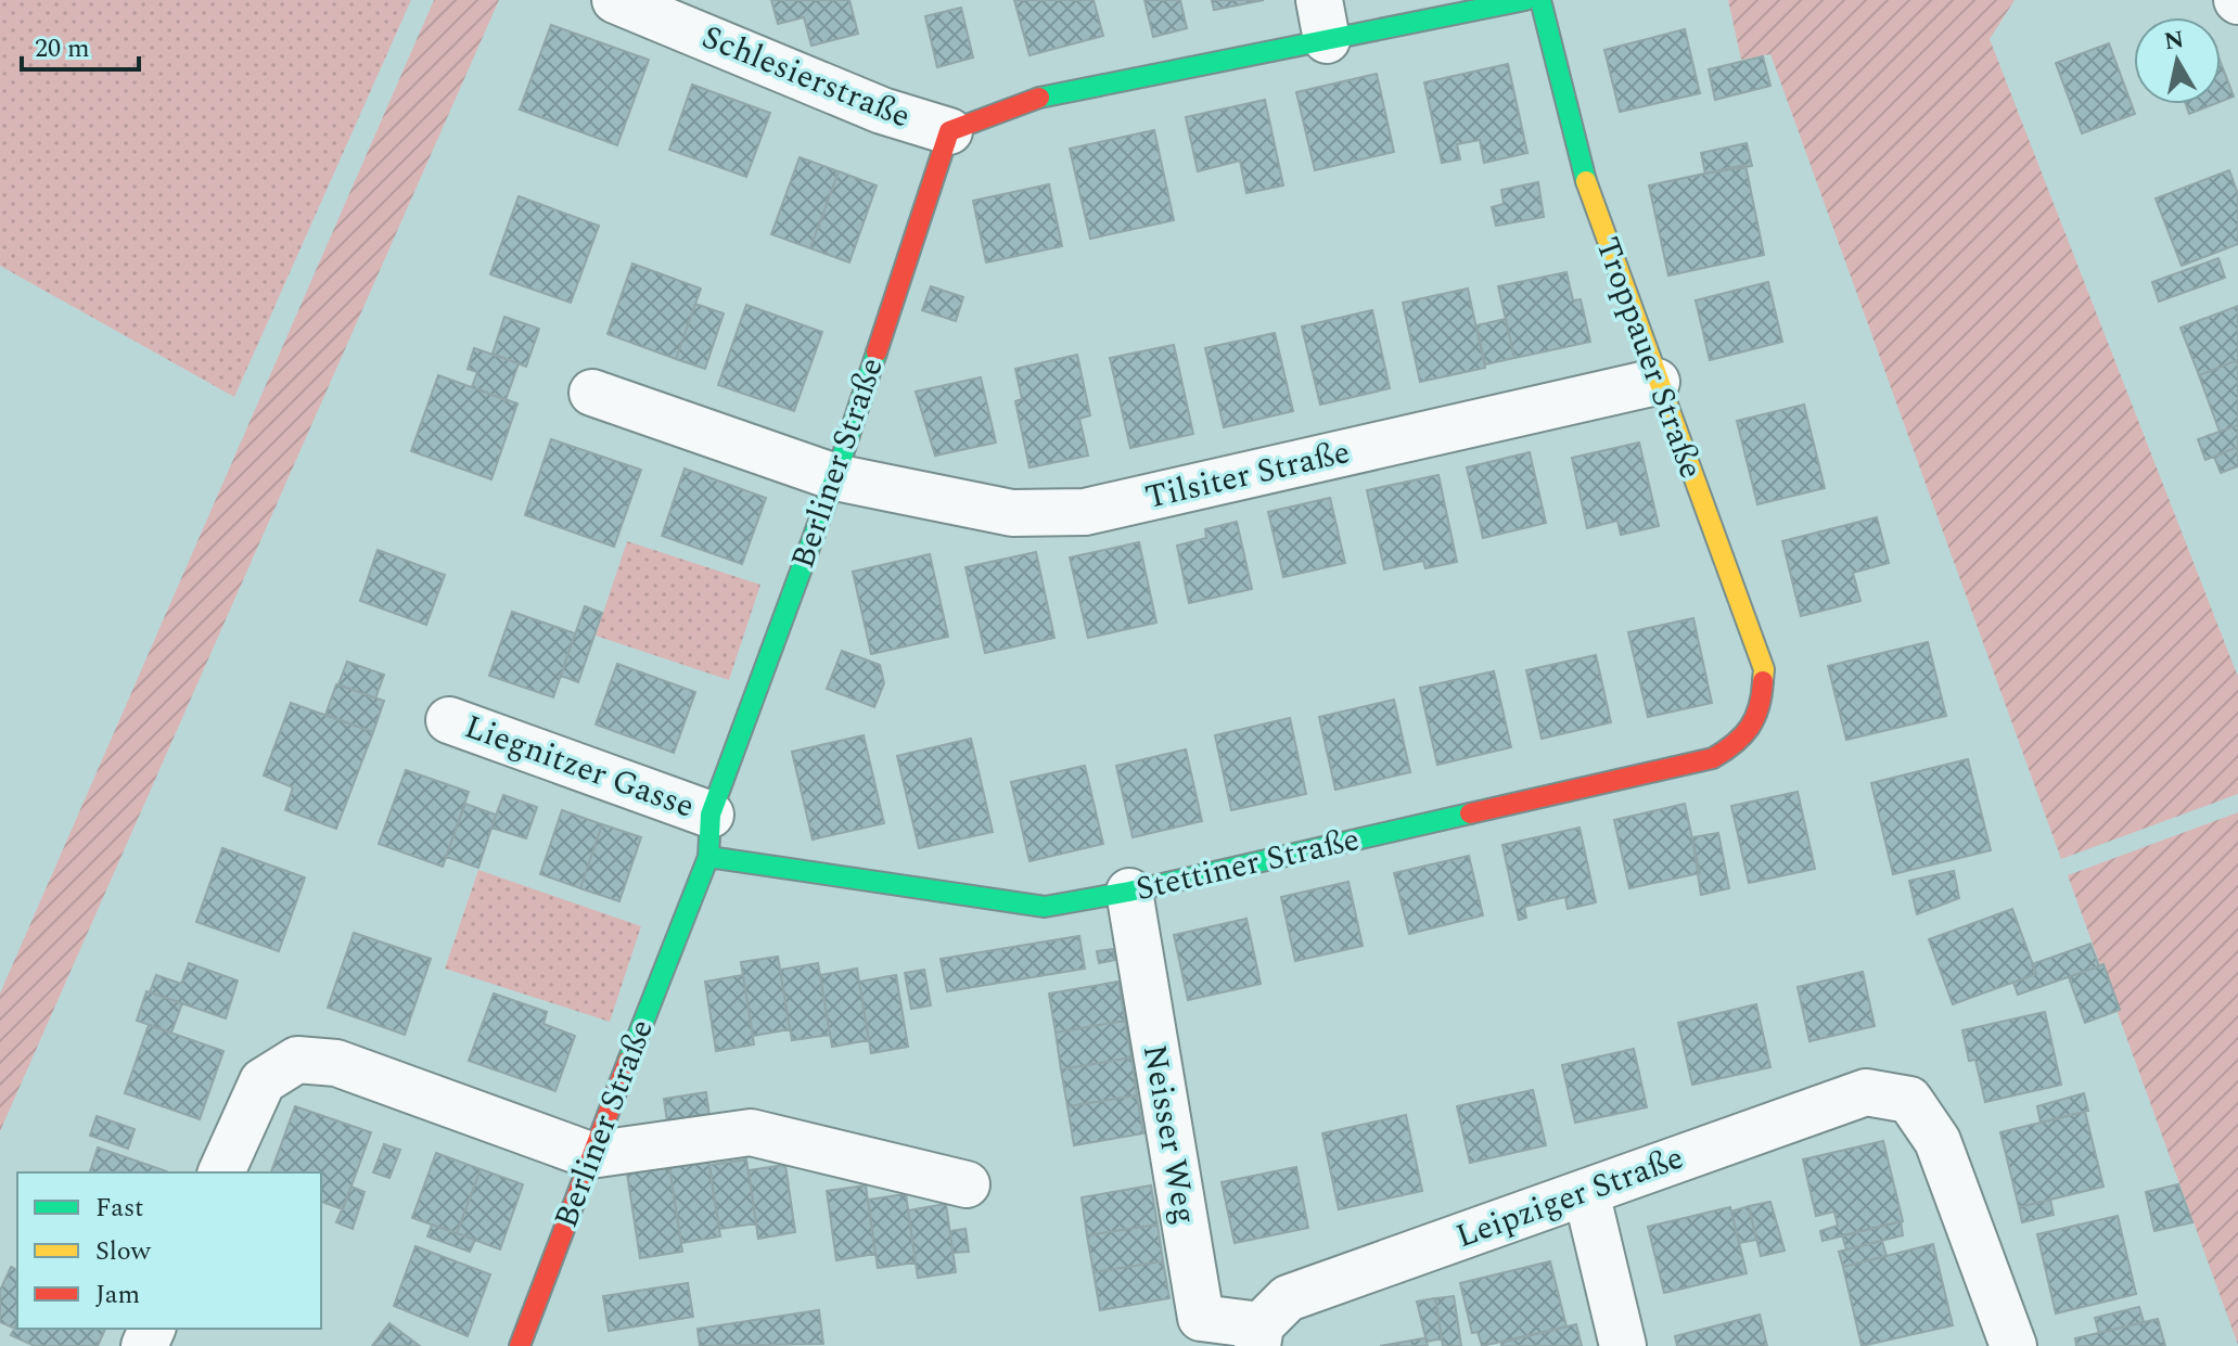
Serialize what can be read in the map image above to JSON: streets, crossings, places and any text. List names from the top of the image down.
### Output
{
  "streets": {
    "street": [
      "Schlesierstraße",
      "Troppauer Straße",
      "Berliner Straße",
      "Tilsiter Straße",
      "Liegnitzer Gasse",
      "Stettiner Straße",
      "Neisser Weg",
      "Leipziger Straße"
    ]
  },
  "crossings": [
    ["Schlesierstraße", "Berliner Straße"],
    ["Troppauer Straße", "Tilsiter Straße"],
    ["Troppauer Straße", "Stettiner Straße"],
    ["Berliner Straße", "Tilsiter Straße"],
    ["Berliner Straße", "Liegnitzer Gasse"],
    ["Berliner Straße", "Stettiner Straße"],
    ["Liegnitzer Gasse", "Stettiner Straße"],
    ["Stettiner Straße", "Neisser Weg"],
    ["Neisser Weg", "Leipziger Straße"]
  ],
  "legend": ["Fast", "Slow", "Jam"],
  "scale_bar": "20 m",
  "north": "top"
}
